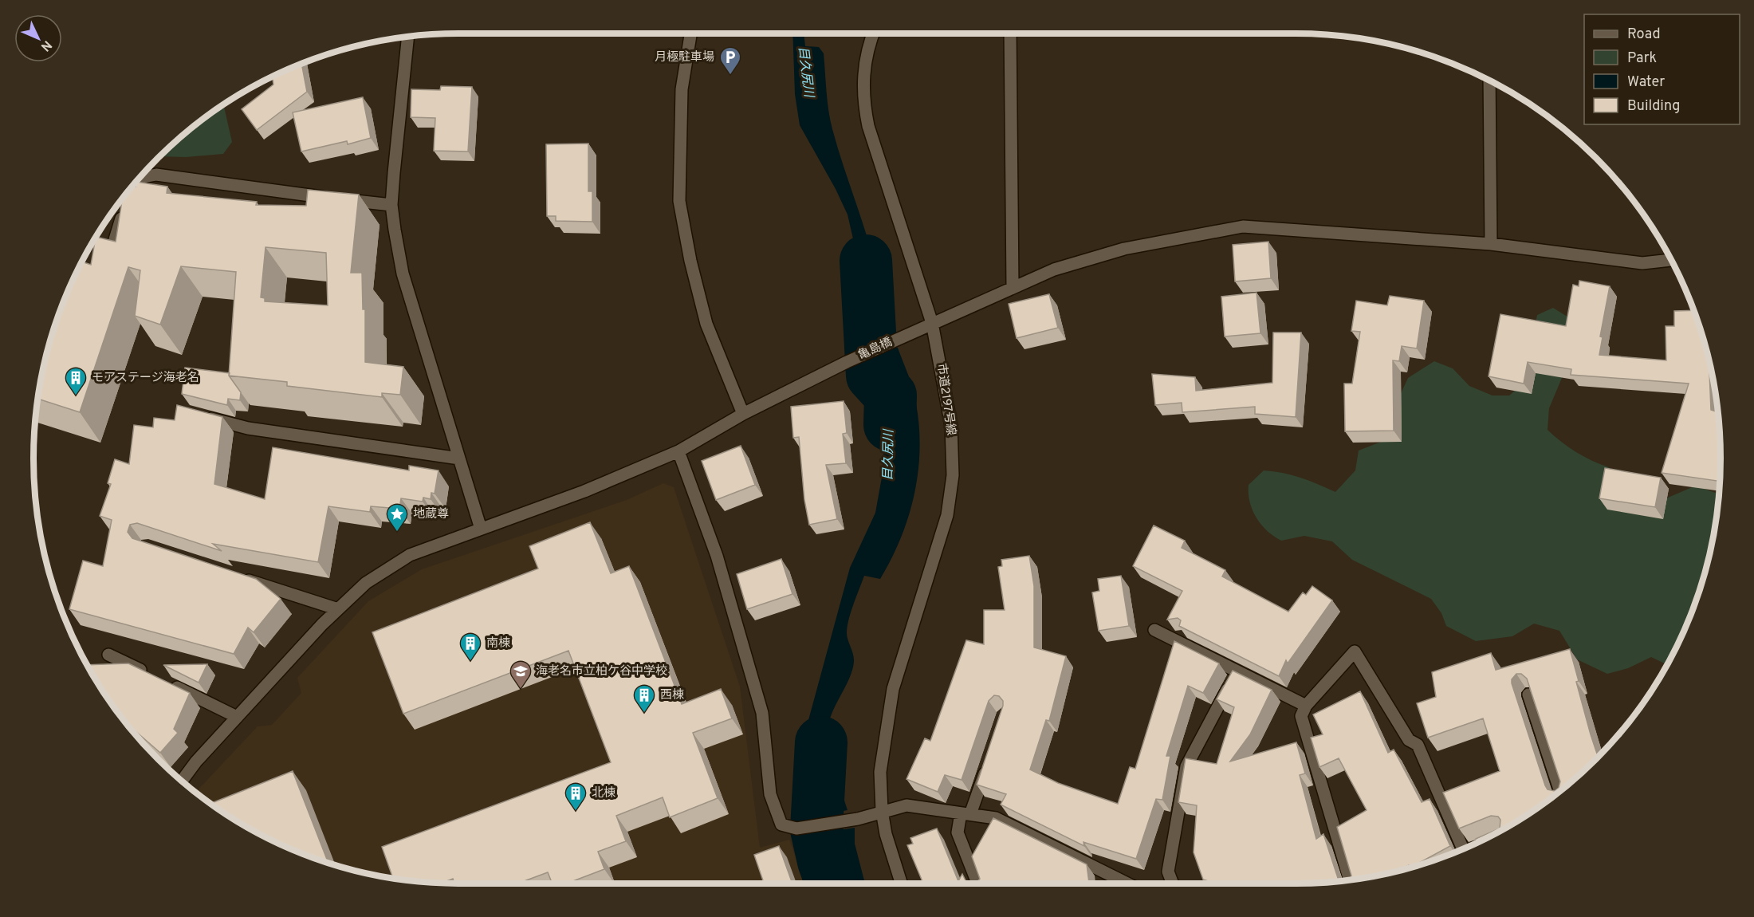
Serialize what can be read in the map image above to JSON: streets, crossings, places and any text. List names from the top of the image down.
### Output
{
  "streets": {
    "street": ["亀島橋", "市道2197号線"]
  },
  "crossings": [
    ["亀島橋", "市道2197号線"]
  ],
  "water": ["目久尻川"],
  "places": {
    "parking": ["月極駐車場"],
    "building": [
      "モアステージ海老名",
      "南棟",
      "西棟",
      "北棟"
    ],
    "place": ["地蔵尊"],
    "school or university": ["海老名市立柏ケ谷中学校"]
  },
  "legend": [
    "Road",
    "Park",
    "Water",
    "Building"
  ],
  "north": "bottom right"
}
